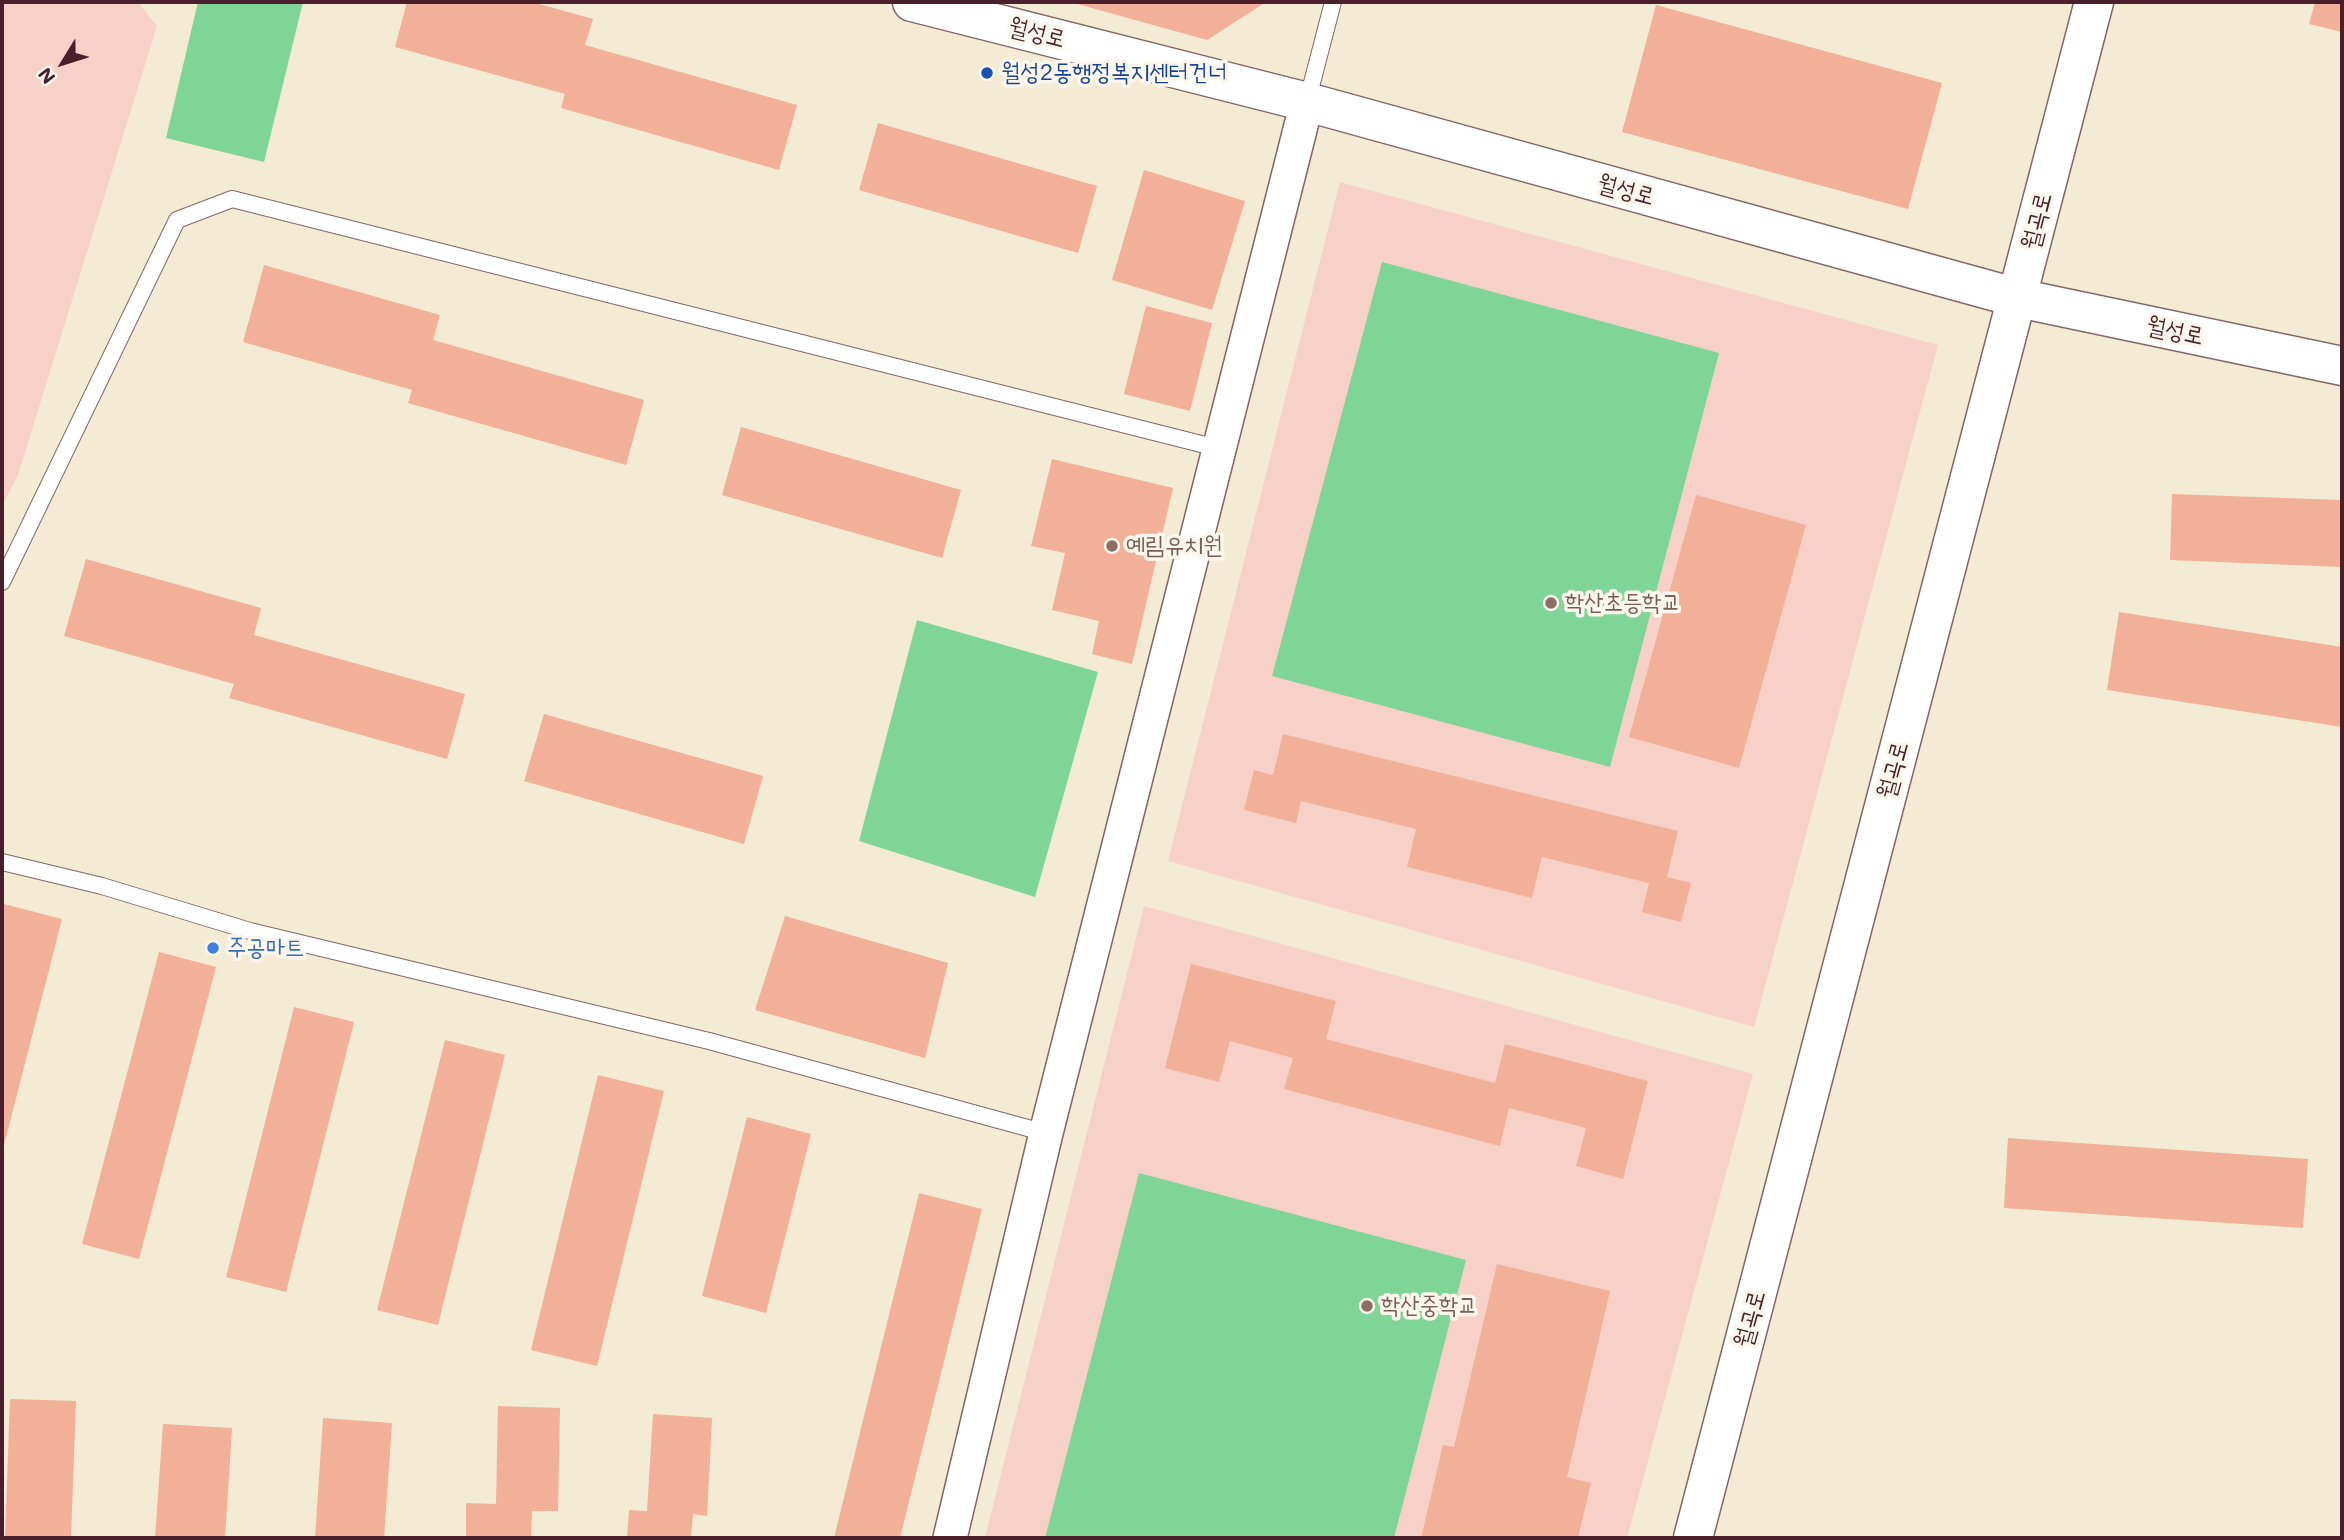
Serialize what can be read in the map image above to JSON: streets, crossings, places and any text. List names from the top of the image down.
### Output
{
  "streets": {
    "main road": ["월성로", "월곡로"]
  },
  "crossings": [
    ["월성로", "월곡로"]
  ],
  "places": [
    "월성2동행정복지센터건너",
    "예림유치원",
    "학산초등학교",
    "주공마트",
    "학산중학교"
  ],
  "north": "bottom left"
}
